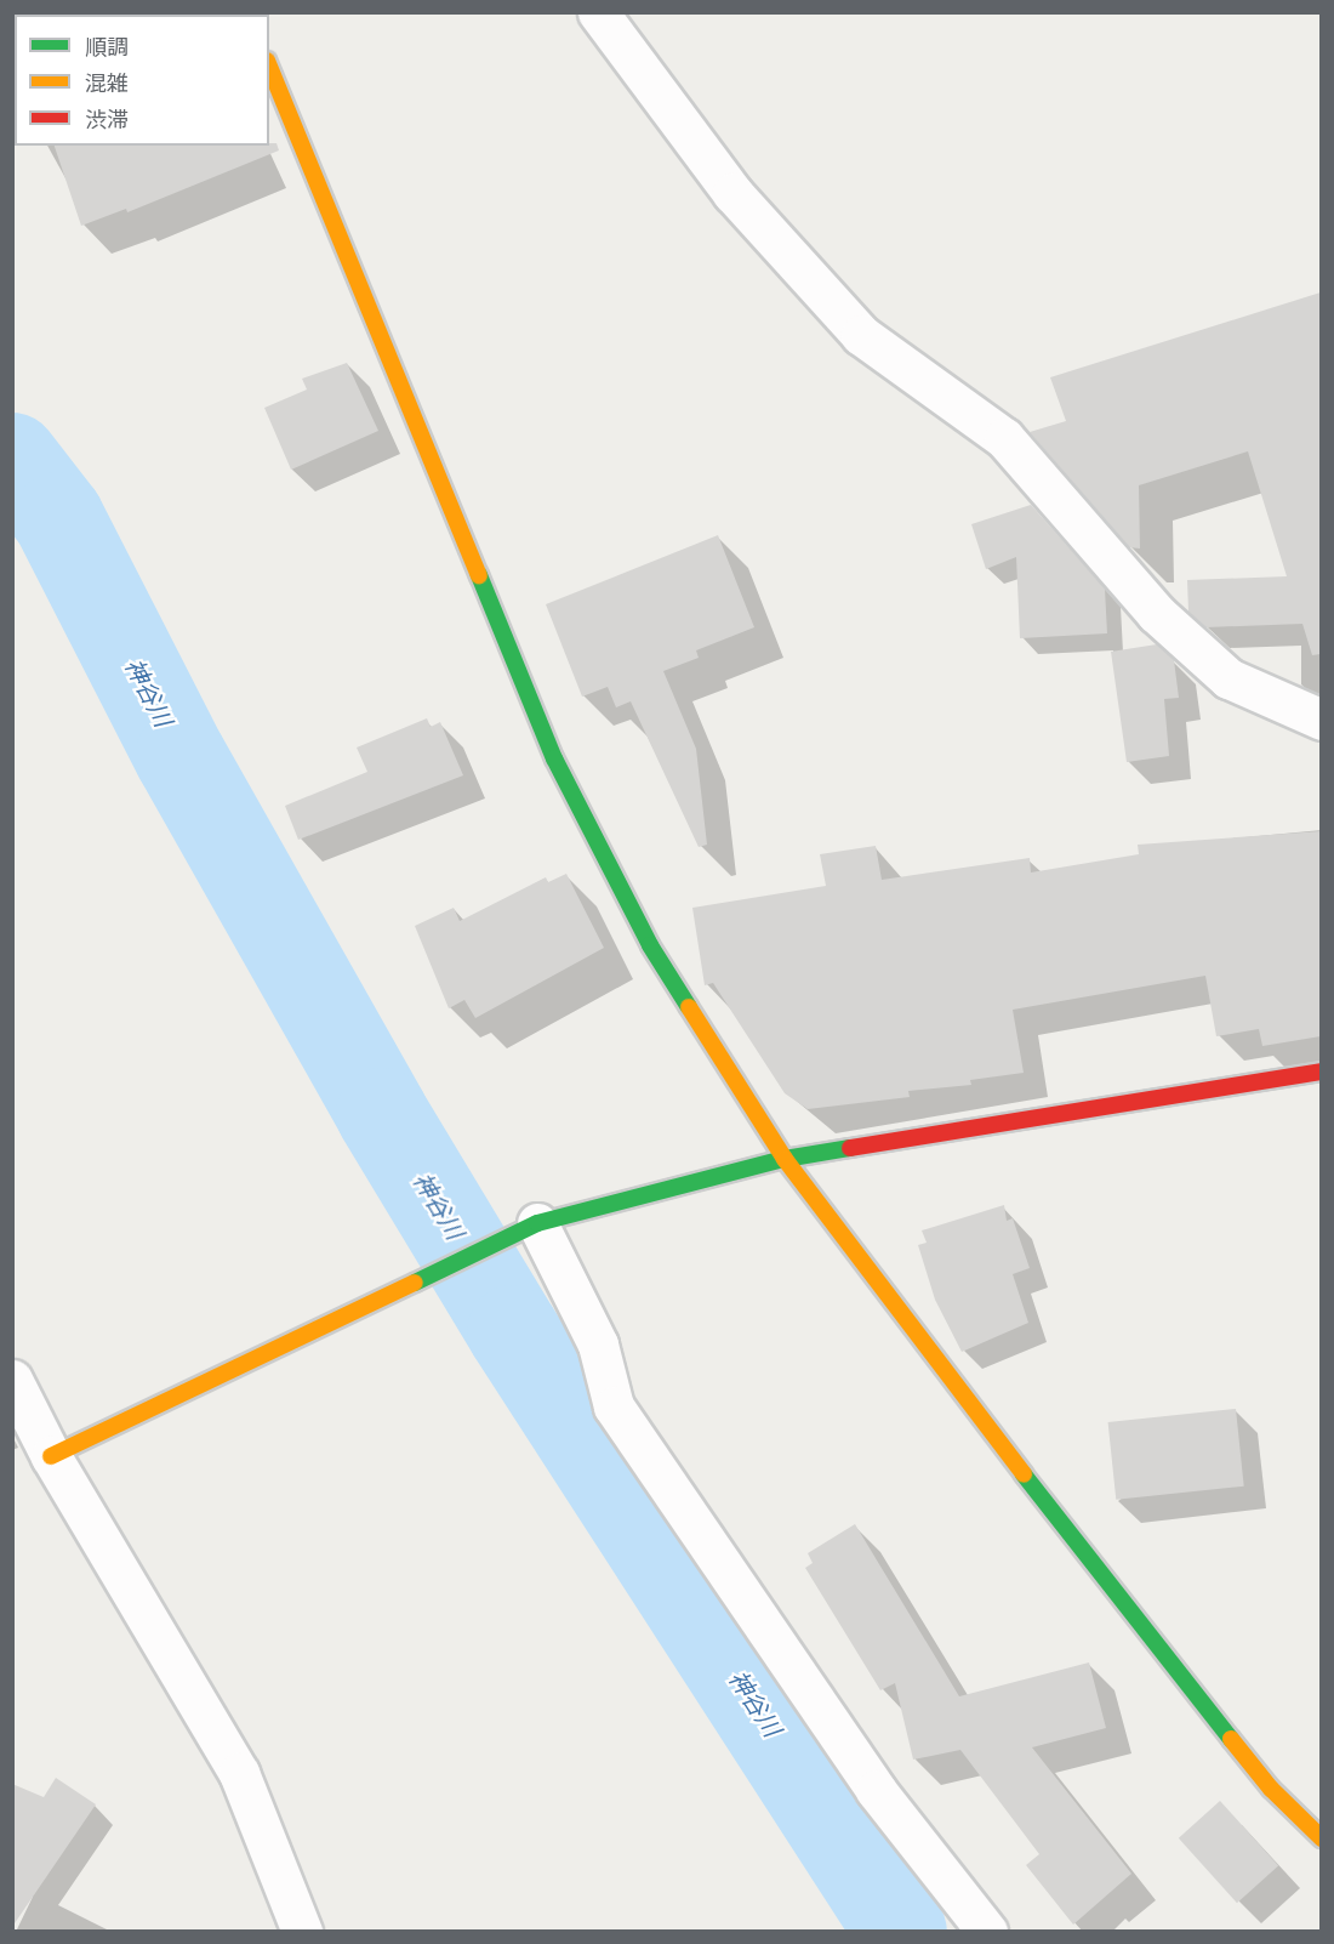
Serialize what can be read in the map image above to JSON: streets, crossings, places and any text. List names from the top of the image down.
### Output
{
  "water": ["神谷川"],
  "legend": ["順調", "混雑", "渋滞"]
}
